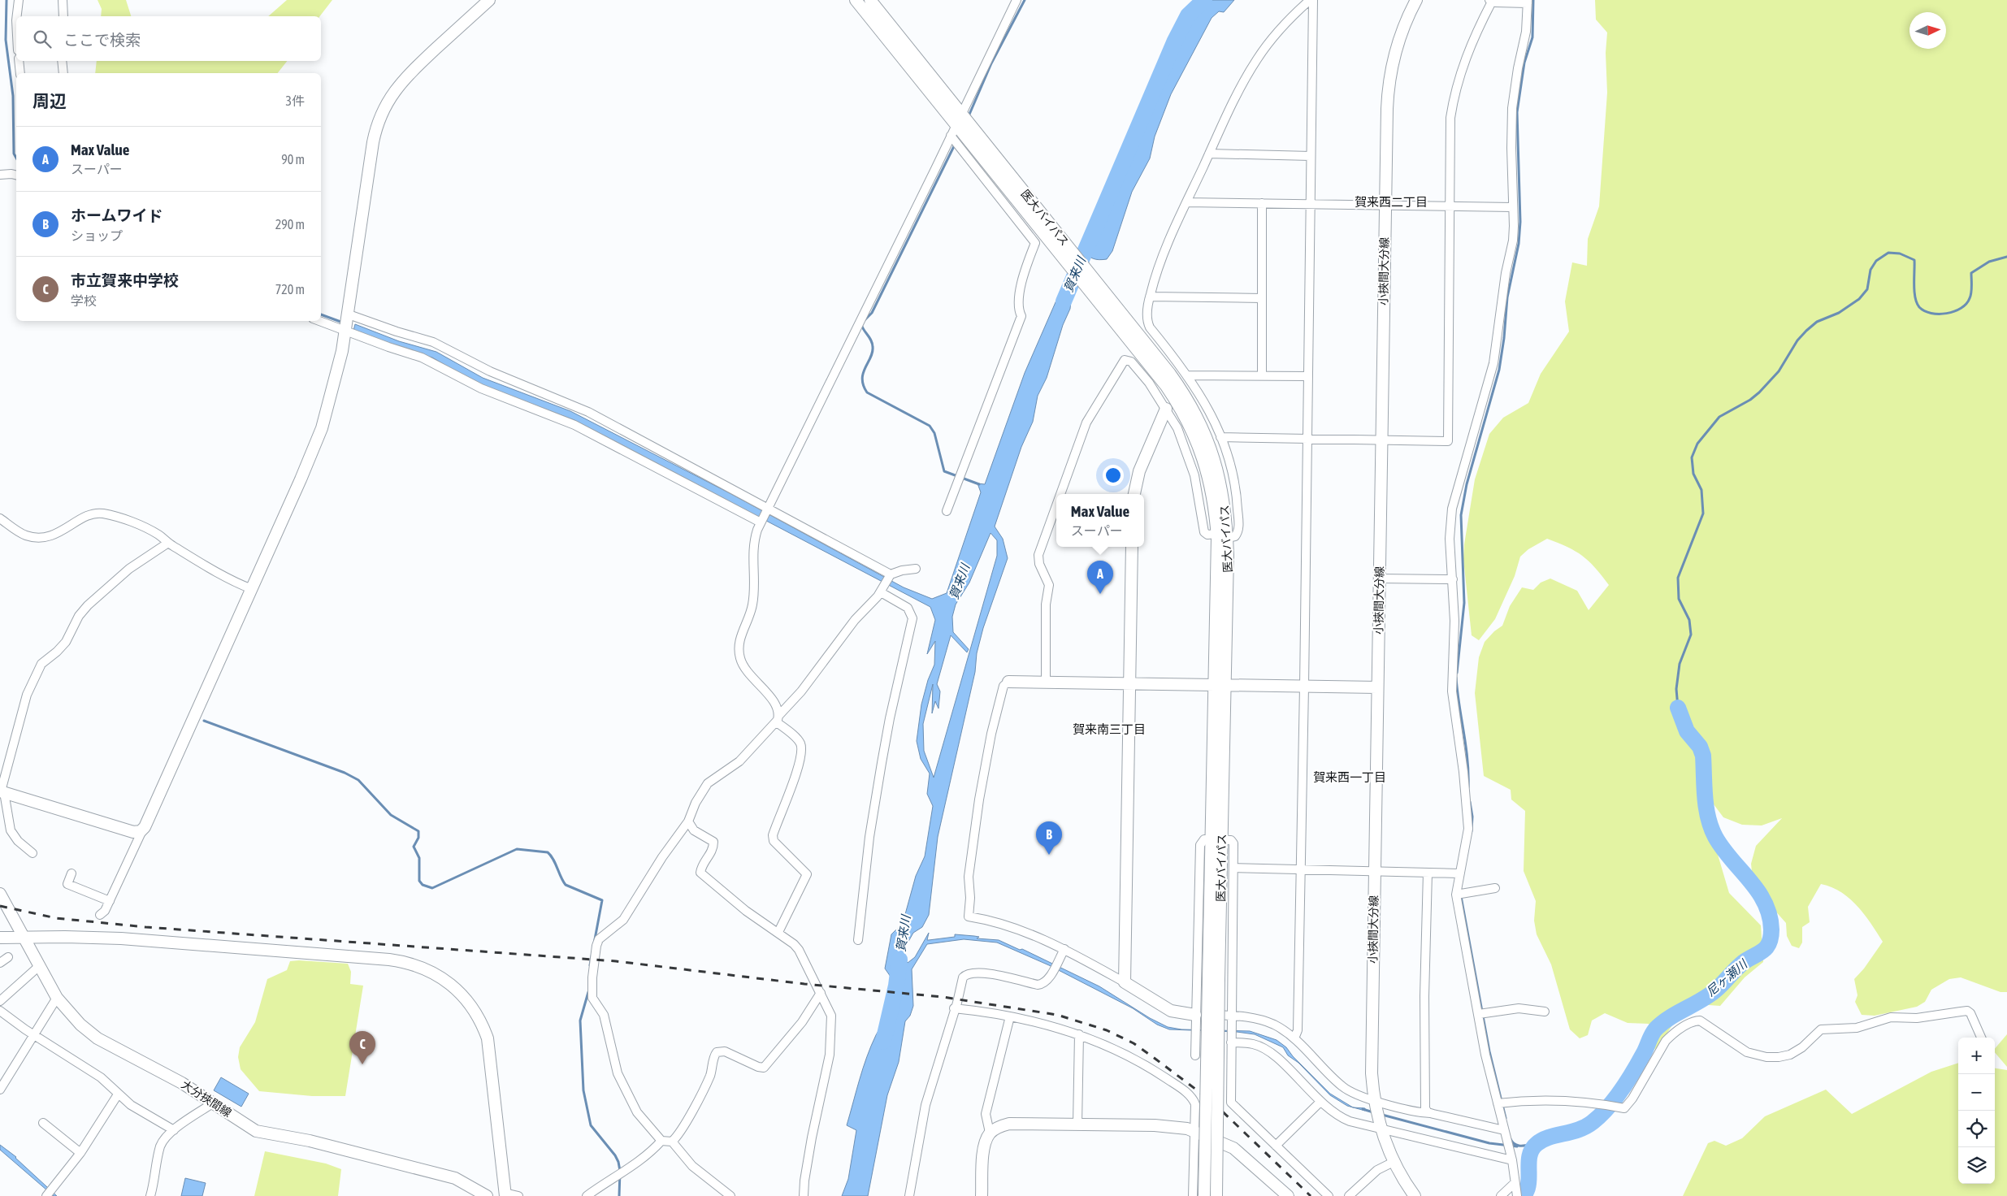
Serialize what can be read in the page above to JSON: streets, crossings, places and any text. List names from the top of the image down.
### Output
{
  "streets": {
    "main road": ["医大バイパス", "小挾間大分線", "大分挾間線"]
  },
  "districts": ["賀来西二丁目", "賀来南三丁目", "賀来西一丁目"],
  "water": ["賀来川", "尼ヶ瀬川"],
  "north": "right",
  "page": {
    "search": "ここで検索",
    "heading": ["周辺", "3件"],
    "list": [
      {
        "mark": "A",
        "name": "Max Value",
        "note": "スーパー",
        "value": "90 m"
      },
      {
        "mark": "B",
        "name": "ホームワイド",
        "note": "ショップ",
        "value": "290 m"
      },
      {
        "mark": "C",
        "name": "市立賀来中学校",
        "note": "学校",
        "value": "720 m"
      }
    ],
    "popup": ["Max Value", "スーパー"],
    "pins": ["A", "B", "C"],
    "map_buttons": ["+", "−"]
  }
}
